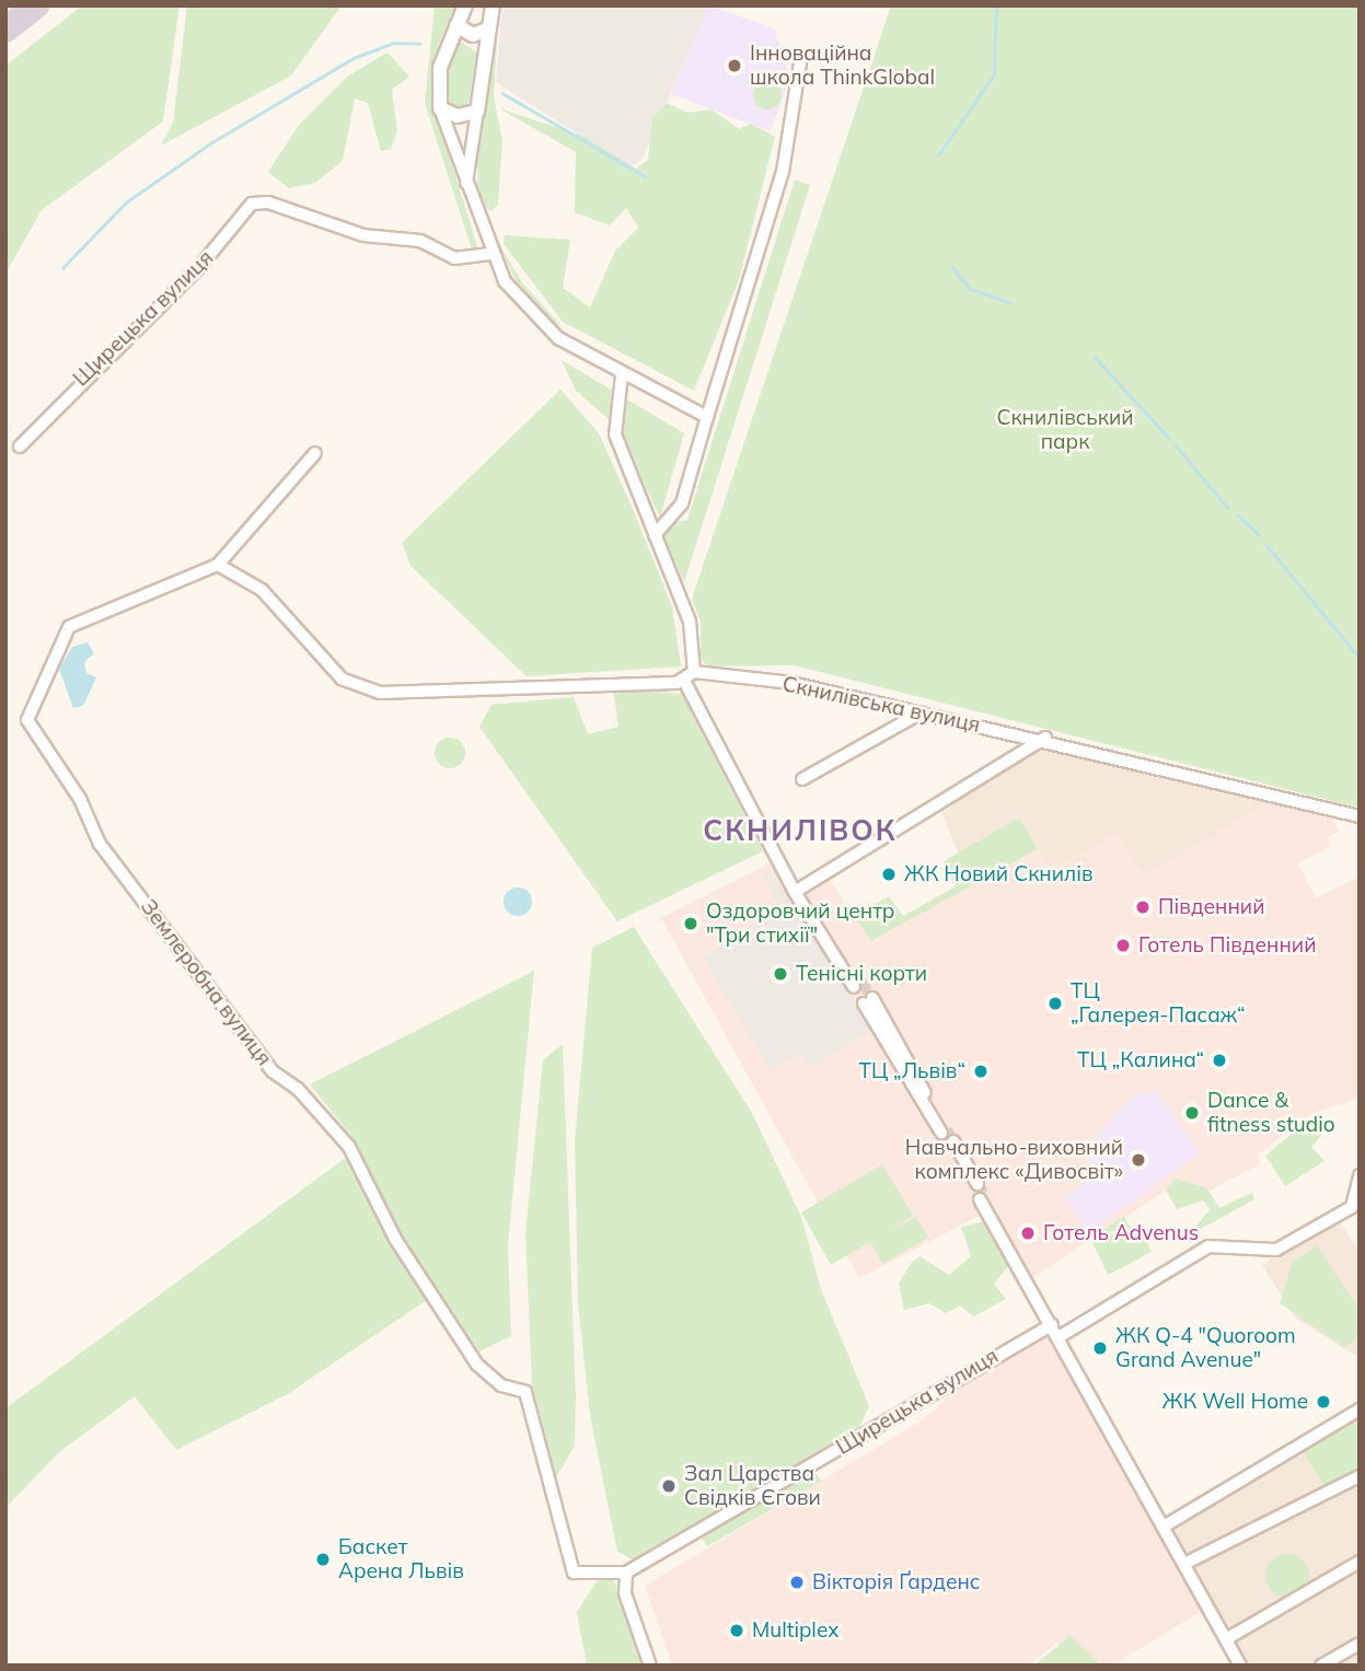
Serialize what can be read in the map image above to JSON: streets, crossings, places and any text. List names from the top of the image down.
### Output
{
  "streets": {
    "street": ["Щирецька вулиця", "Скнилівська вулиця", "Землеробна вулиця"]
  },
  "crossings": [
    ["Щирецька вулиця", "Землеробна вулиця"],
    ["Скнилівська вулиця", "Землеробна вулиця"]
  ],
  "districts": ["СКНИЛІВОК"],
  "parks": ["Скнилівський парк"],
  "places": [
    "Інноваційна школа ThinkGlobal",
    "ЖК Новий Скнилів",
    "Південний",
    "Оздоровчий центр \"Три стихії\"",
    "Готель Південний",
    "Тенісні корти",
    "ТЦ „Галерея-Пасаж“",
    "ТЦ „Калина“",
    "ТЦ „Львів“",
    "Dance & fitness studio",
    "Навчально-виховний комплекс «Дивосвіт»",
    "Готель Advenus",
    "ЖК Q-4 \"Quoroom Grand Avenue\"",
    "ЖК Well Home",
    "Зал Царства Свідків Єгови",
    "Баскет Арена Львів",
    "Вікторія Ґарденс",
    "Multiplex"
  ]
}
